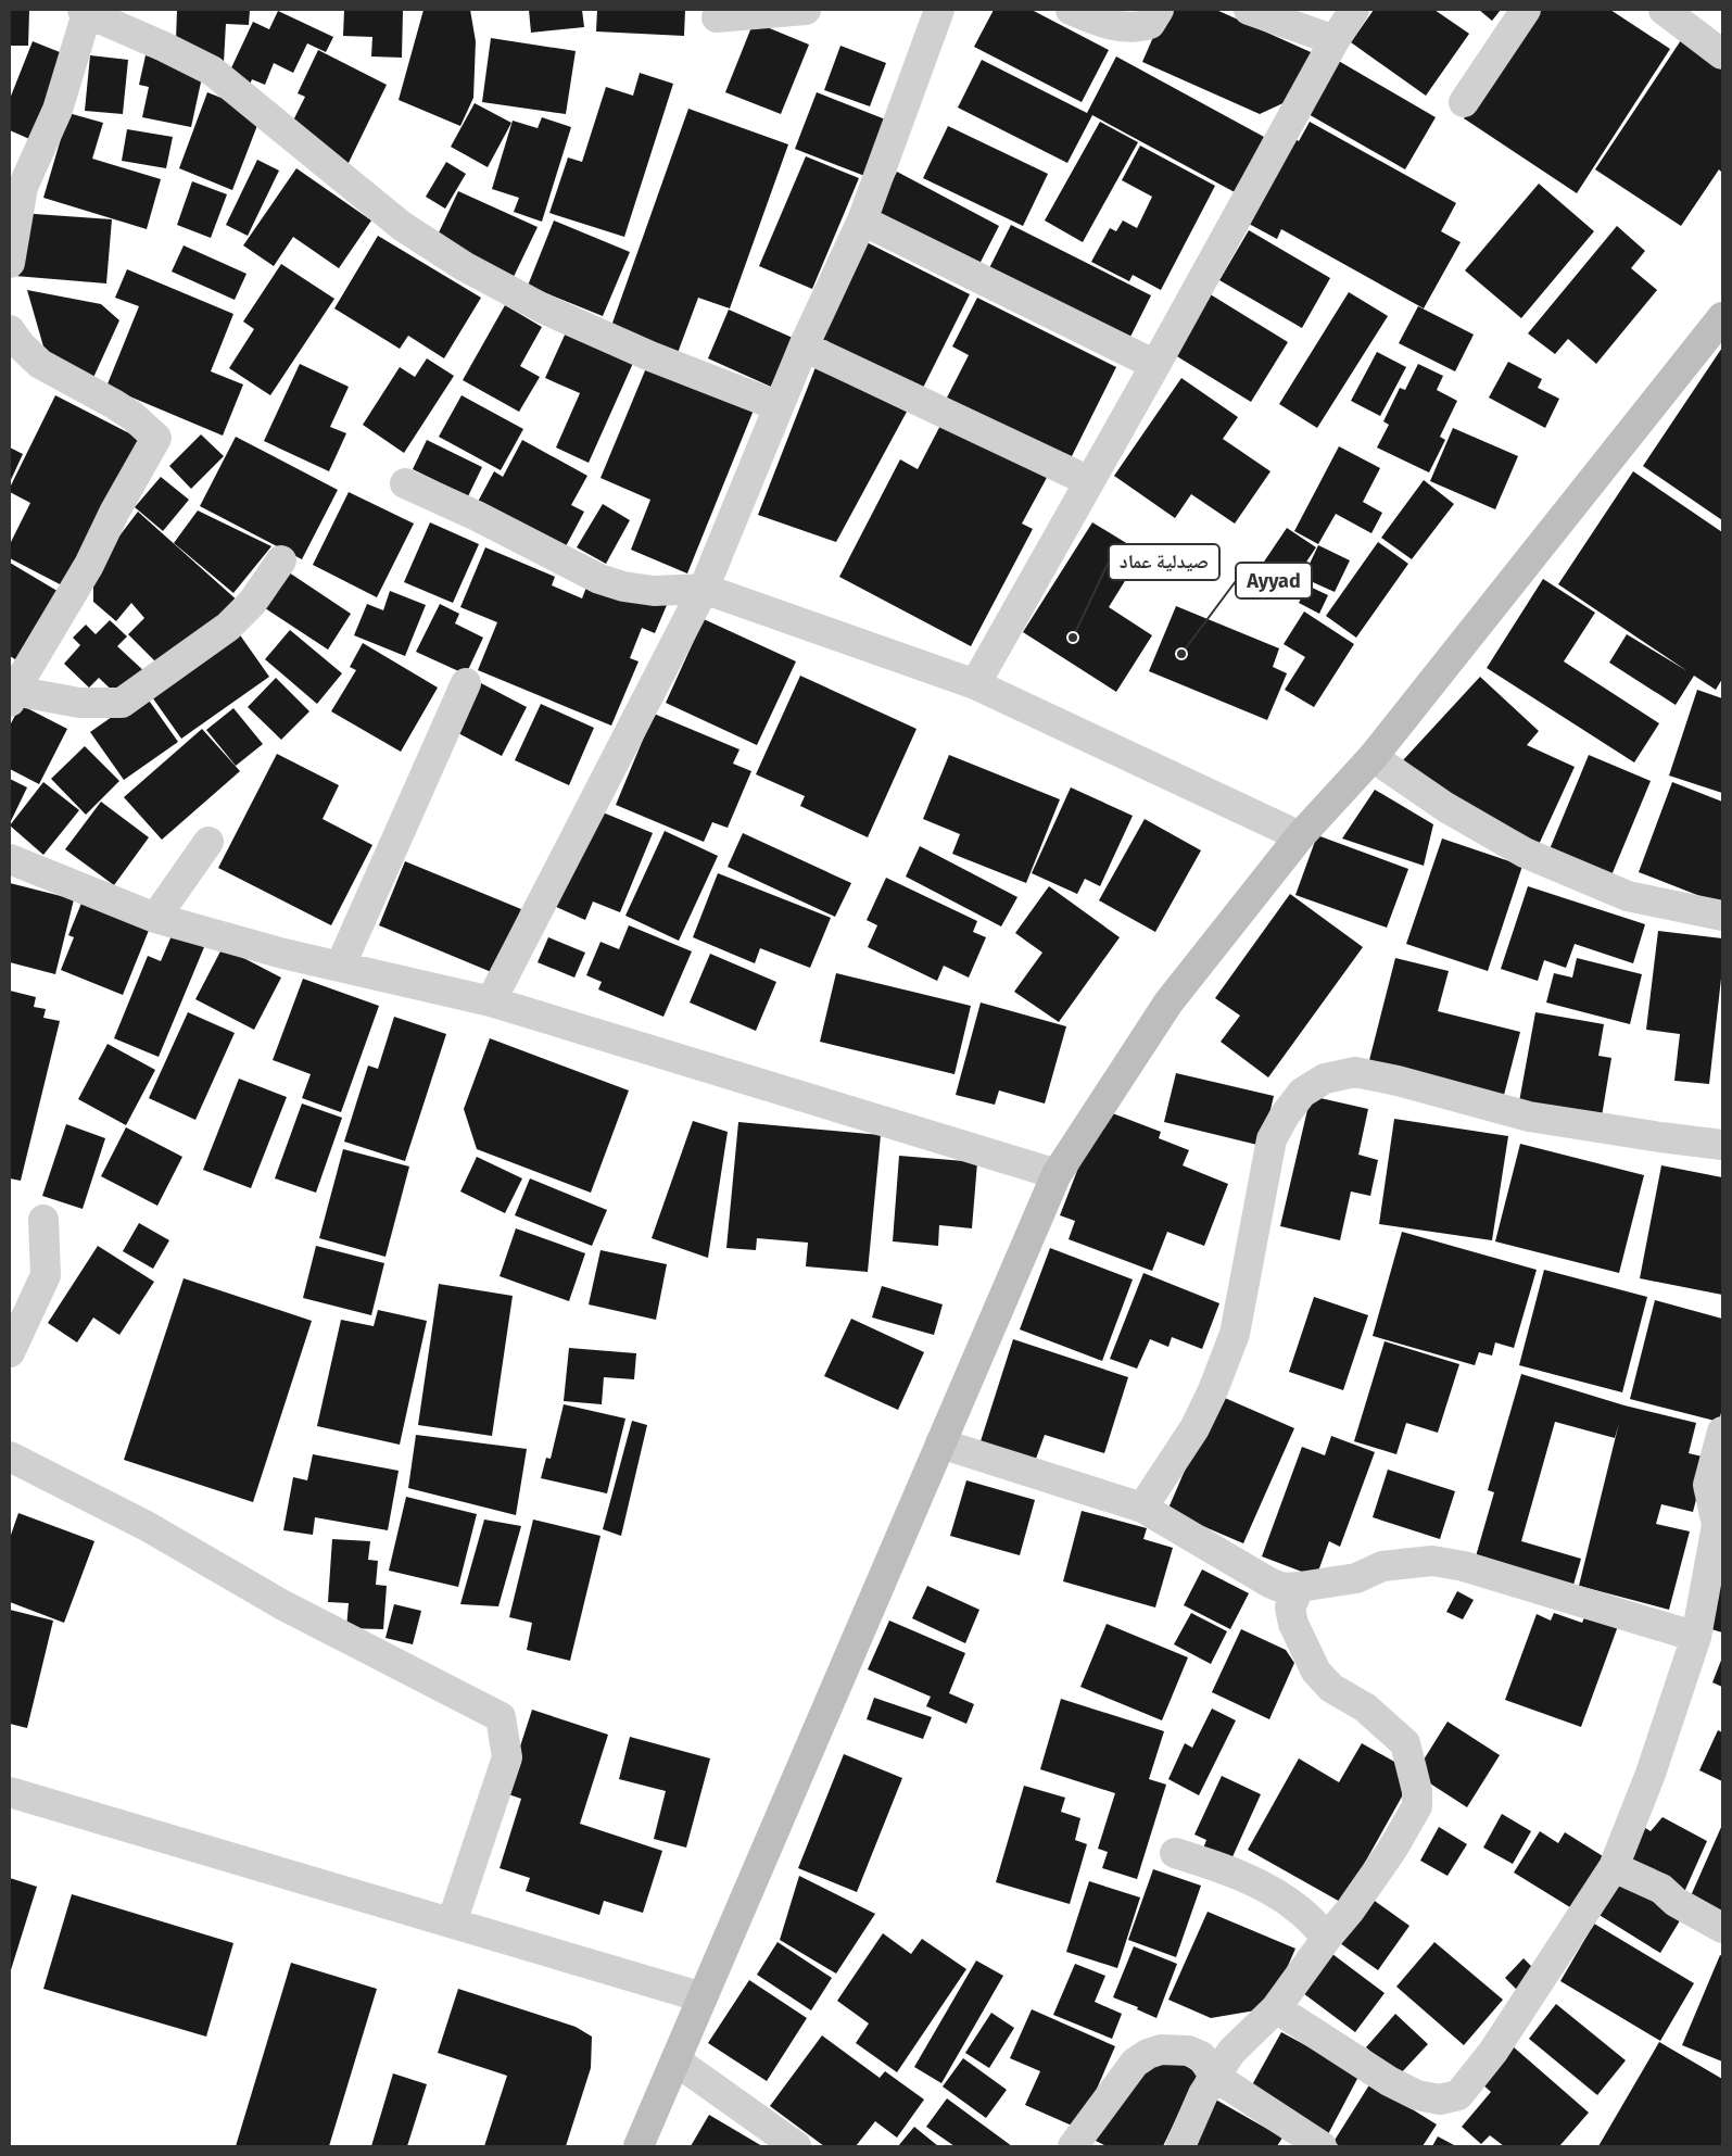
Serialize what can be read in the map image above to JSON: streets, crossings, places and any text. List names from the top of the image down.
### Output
{
  "places": ["صيدلية عماد", "Ayyad"]
}
